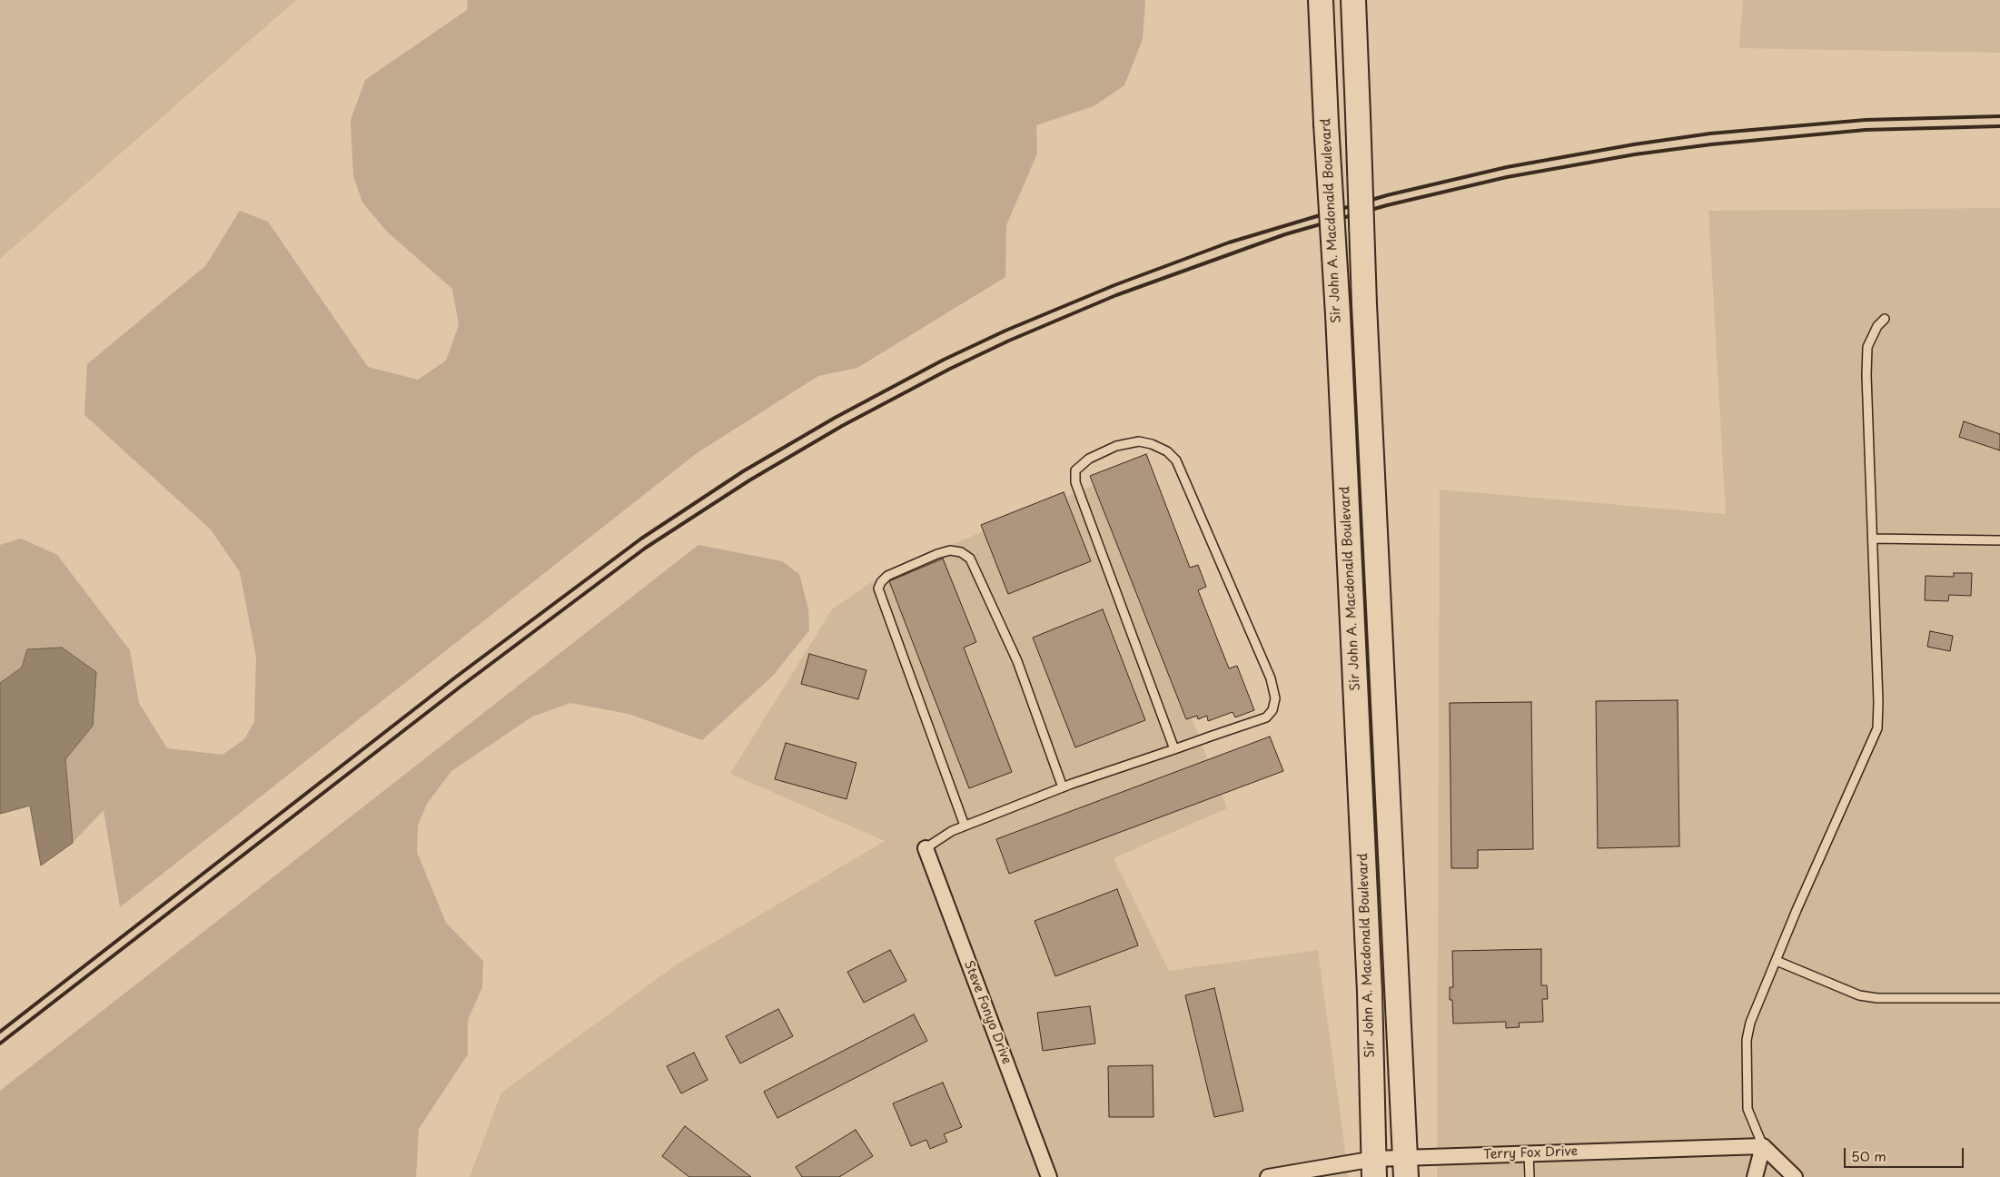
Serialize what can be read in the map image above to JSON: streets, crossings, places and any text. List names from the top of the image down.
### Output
{
  "streets": {
    "main road": ["Sir John A. Macdonald Boulevard"],
    "street": ["Steve Fonyo Drive", "Terry Fox Drive"]
  },
  "crossings": [
    ["Sir John A. Macdonald Boulevard", "Terry Fox Drive"]
  ],
  "scale_bar": "50 m"
}
